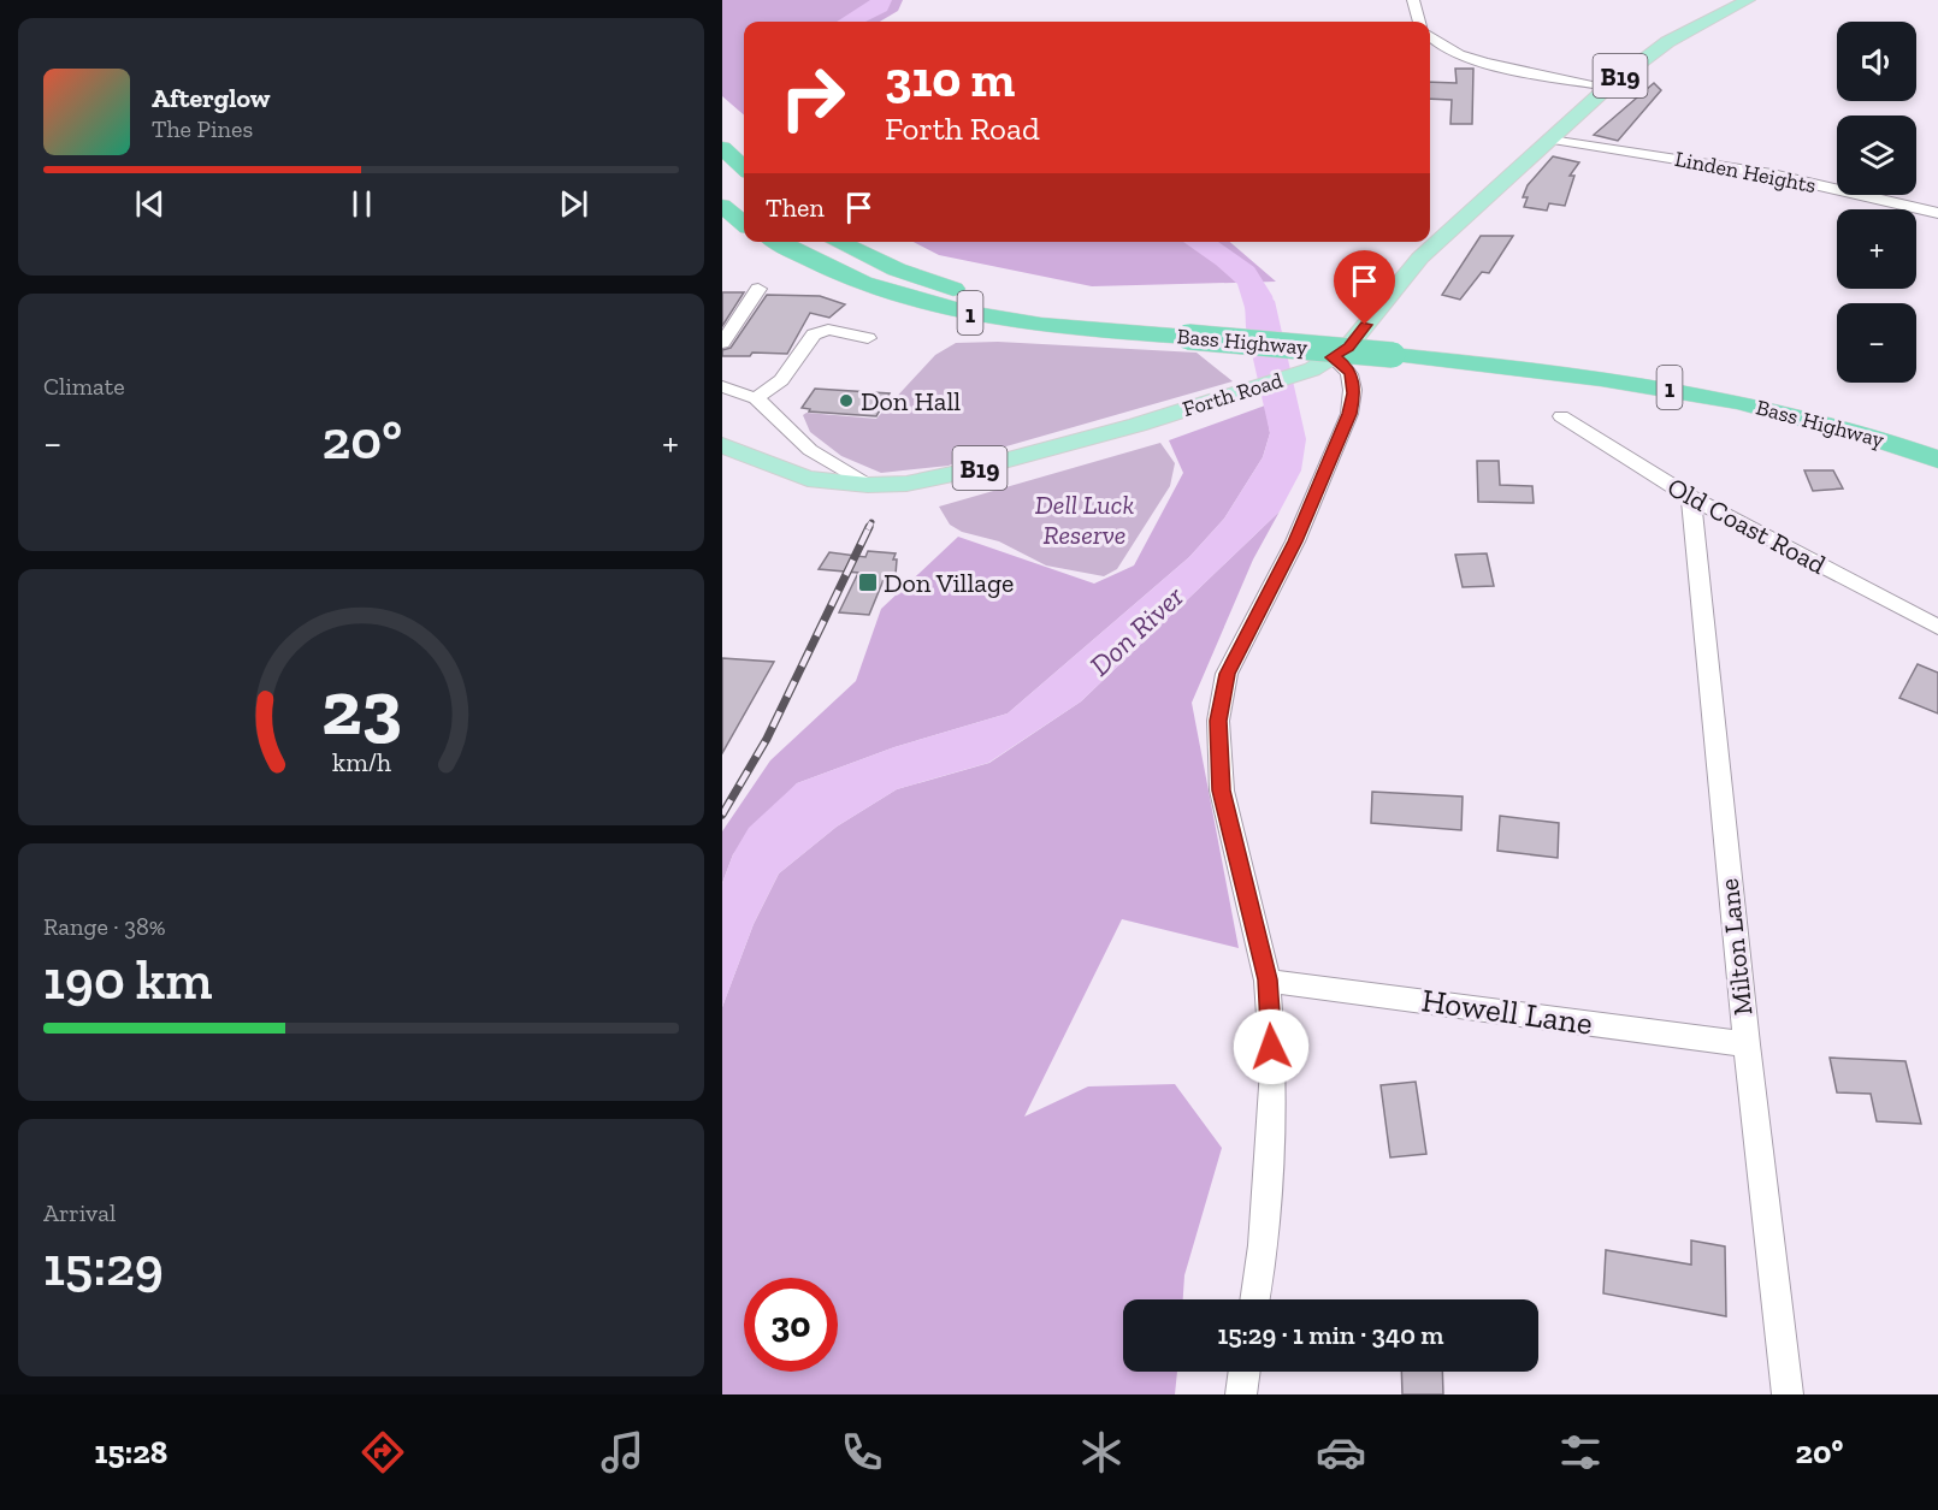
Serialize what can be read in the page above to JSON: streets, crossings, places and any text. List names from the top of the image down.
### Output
{
  "streets": {
    "highway": ["1", "Bass Highway"],
    "main road": ["B19", "Forth Road"],
    "street": [
      "Linden Heights",
      "Old Coast Road",
      "Milton Lane",
      "Howell Lane"
    ]
  },
  "crossings": [
    ["Linden Heights", "Forth Road"],
    ["Old Coast Road", "Milton Lane"],
    ["Milton Lane", "Howell Lane"]
  ],
  "water": ["Don River"],
  "parks": ["Dell Luck Reserve"],
  "places": {
    "other": ["Don Hall"],
    "transit": ["Don Village"]
  },
  "page": {
    "map_buttons": ["+", "−"],
    "turn": ["310 m", "Forth Road"],
    "song": ["Afterglow", "The Pines"],
    "then": "Then",
    "tile": [
      "Climate",
      ["Range · 38%", "190 km"],
      ["Arrival", "15:29"]
    ],
    "heat": ["−", "20°", "+"],
    "limit": "30",
    "trip": "15:29 · 1 min · 340 m",
    "tabs": ["15:28", "20°"],
    "gauge": ["23", "km/h"]
  }
}
